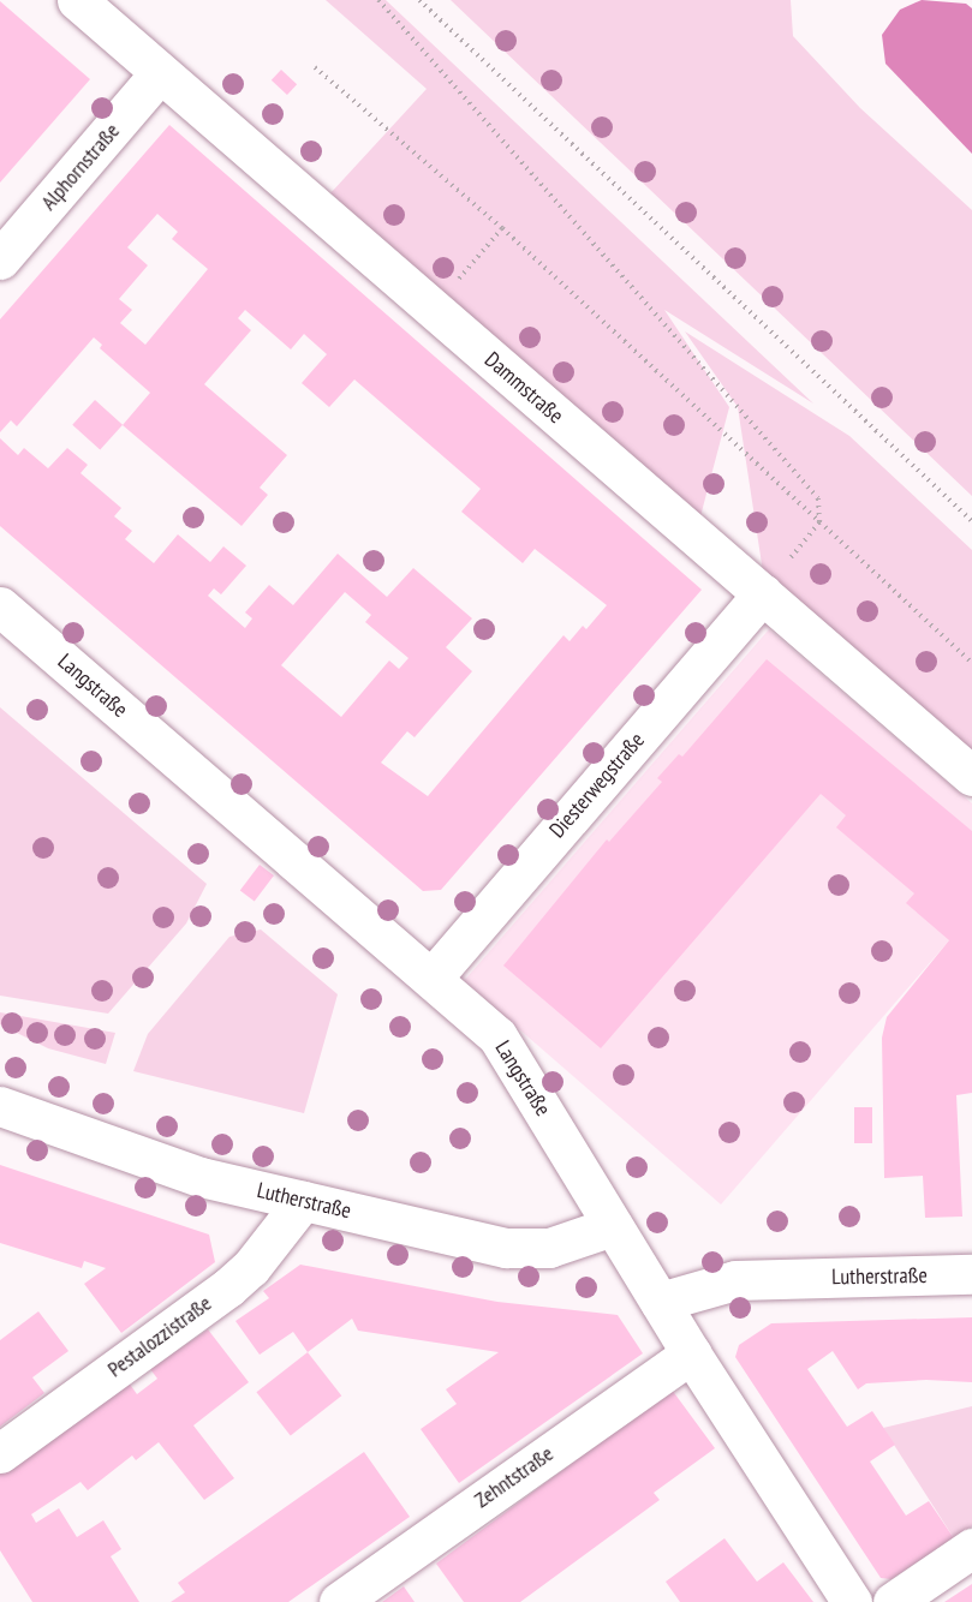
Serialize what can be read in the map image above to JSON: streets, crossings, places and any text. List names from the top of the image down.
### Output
{
  "streets": {
    "street": [
      "Alphornstraße",
      "Dammstraße",
      "Langstraße",
      "Diesterwegstraße",
      "Lutherstraße",
      "Pestalozzistraße",
      "Zehntstraße"
    ]
  },
  "crossings": [
    ["Alphornstraße", "Dammstraße"],
    ["Dammstraße", "Diesterwegstraße"],
    ["Langstraße", "Diesterwegstraße"],
    ["Langstraße", "Lutherstraße"],
    ["Langstraße", "Zehntstraße"],
    ["Lutherstraße", "Pestalozzistraße"]
  ]
}
